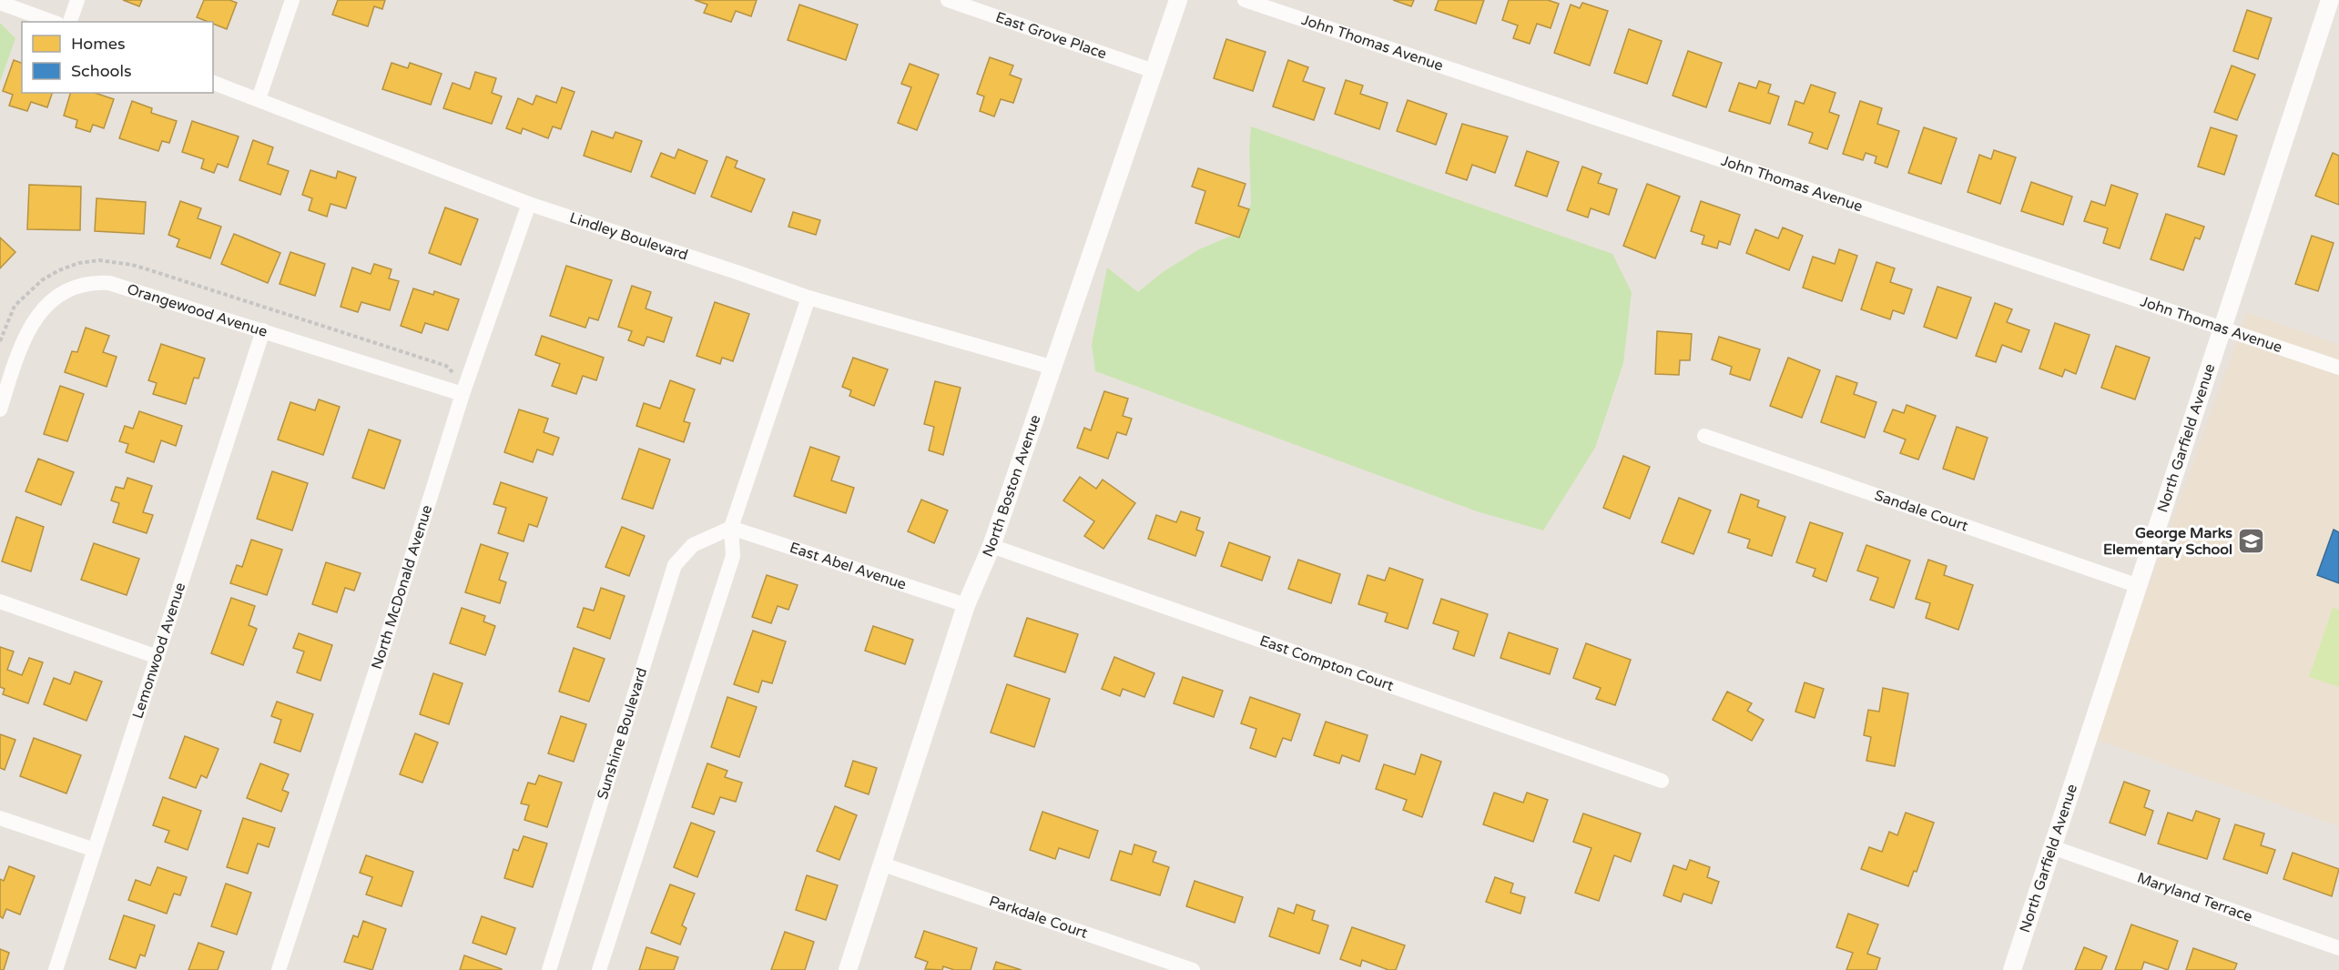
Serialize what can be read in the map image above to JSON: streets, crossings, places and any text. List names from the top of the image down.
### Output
{
  "streets": {
    "street": [
      "East Grove Place",
      "John Thomas Avenue",
      "Lindley Boulevard",
      "Orangewood Avenue",
      "North Garfield Avenue",
      "North Boston Avenue",
      "Sandale Court",
      "East Abel Avenue",
      "North McDonald Avenue",
      "Lemonwood Avenue",
      "East Compton Court",
      "Sunshine Boulevard",
      "Maryland Terrace",
      "Parkdale Court"
    ]
  },
  "crossings": [
    ["East Grove Place", "North Boston Avenue"],
    ["John Thomas Avenue", "North Garfield Avenue"],
    ["Lindley Boulevard", "North Boston Avenue"],
    ["Lindley Boulevard", "North McDonald Avenue"],
    ["Orangewood Avenue", "North McDonald Avenue"],
    ["Orangewood Avenue", "Lemonwood Avenue"],
    ["North Garfield Avenue", "Sandale Court"],
    ["North Garfield Avenue", "Maryland Terrace"],
    ["North Boston Avenue", "East Abel Avenue"],
    ["North Boston Avenue", "East Compton Court"],
    ["North Boston Avenue", "Parkdale Court"],
    ["East Abel Avenue", "Sunshine Boulevard"]
  ],
  "places": {
    "school or university": ["George Marks Elementary School"]
  },
  "legend": ["Homes", "Schools"]
}
